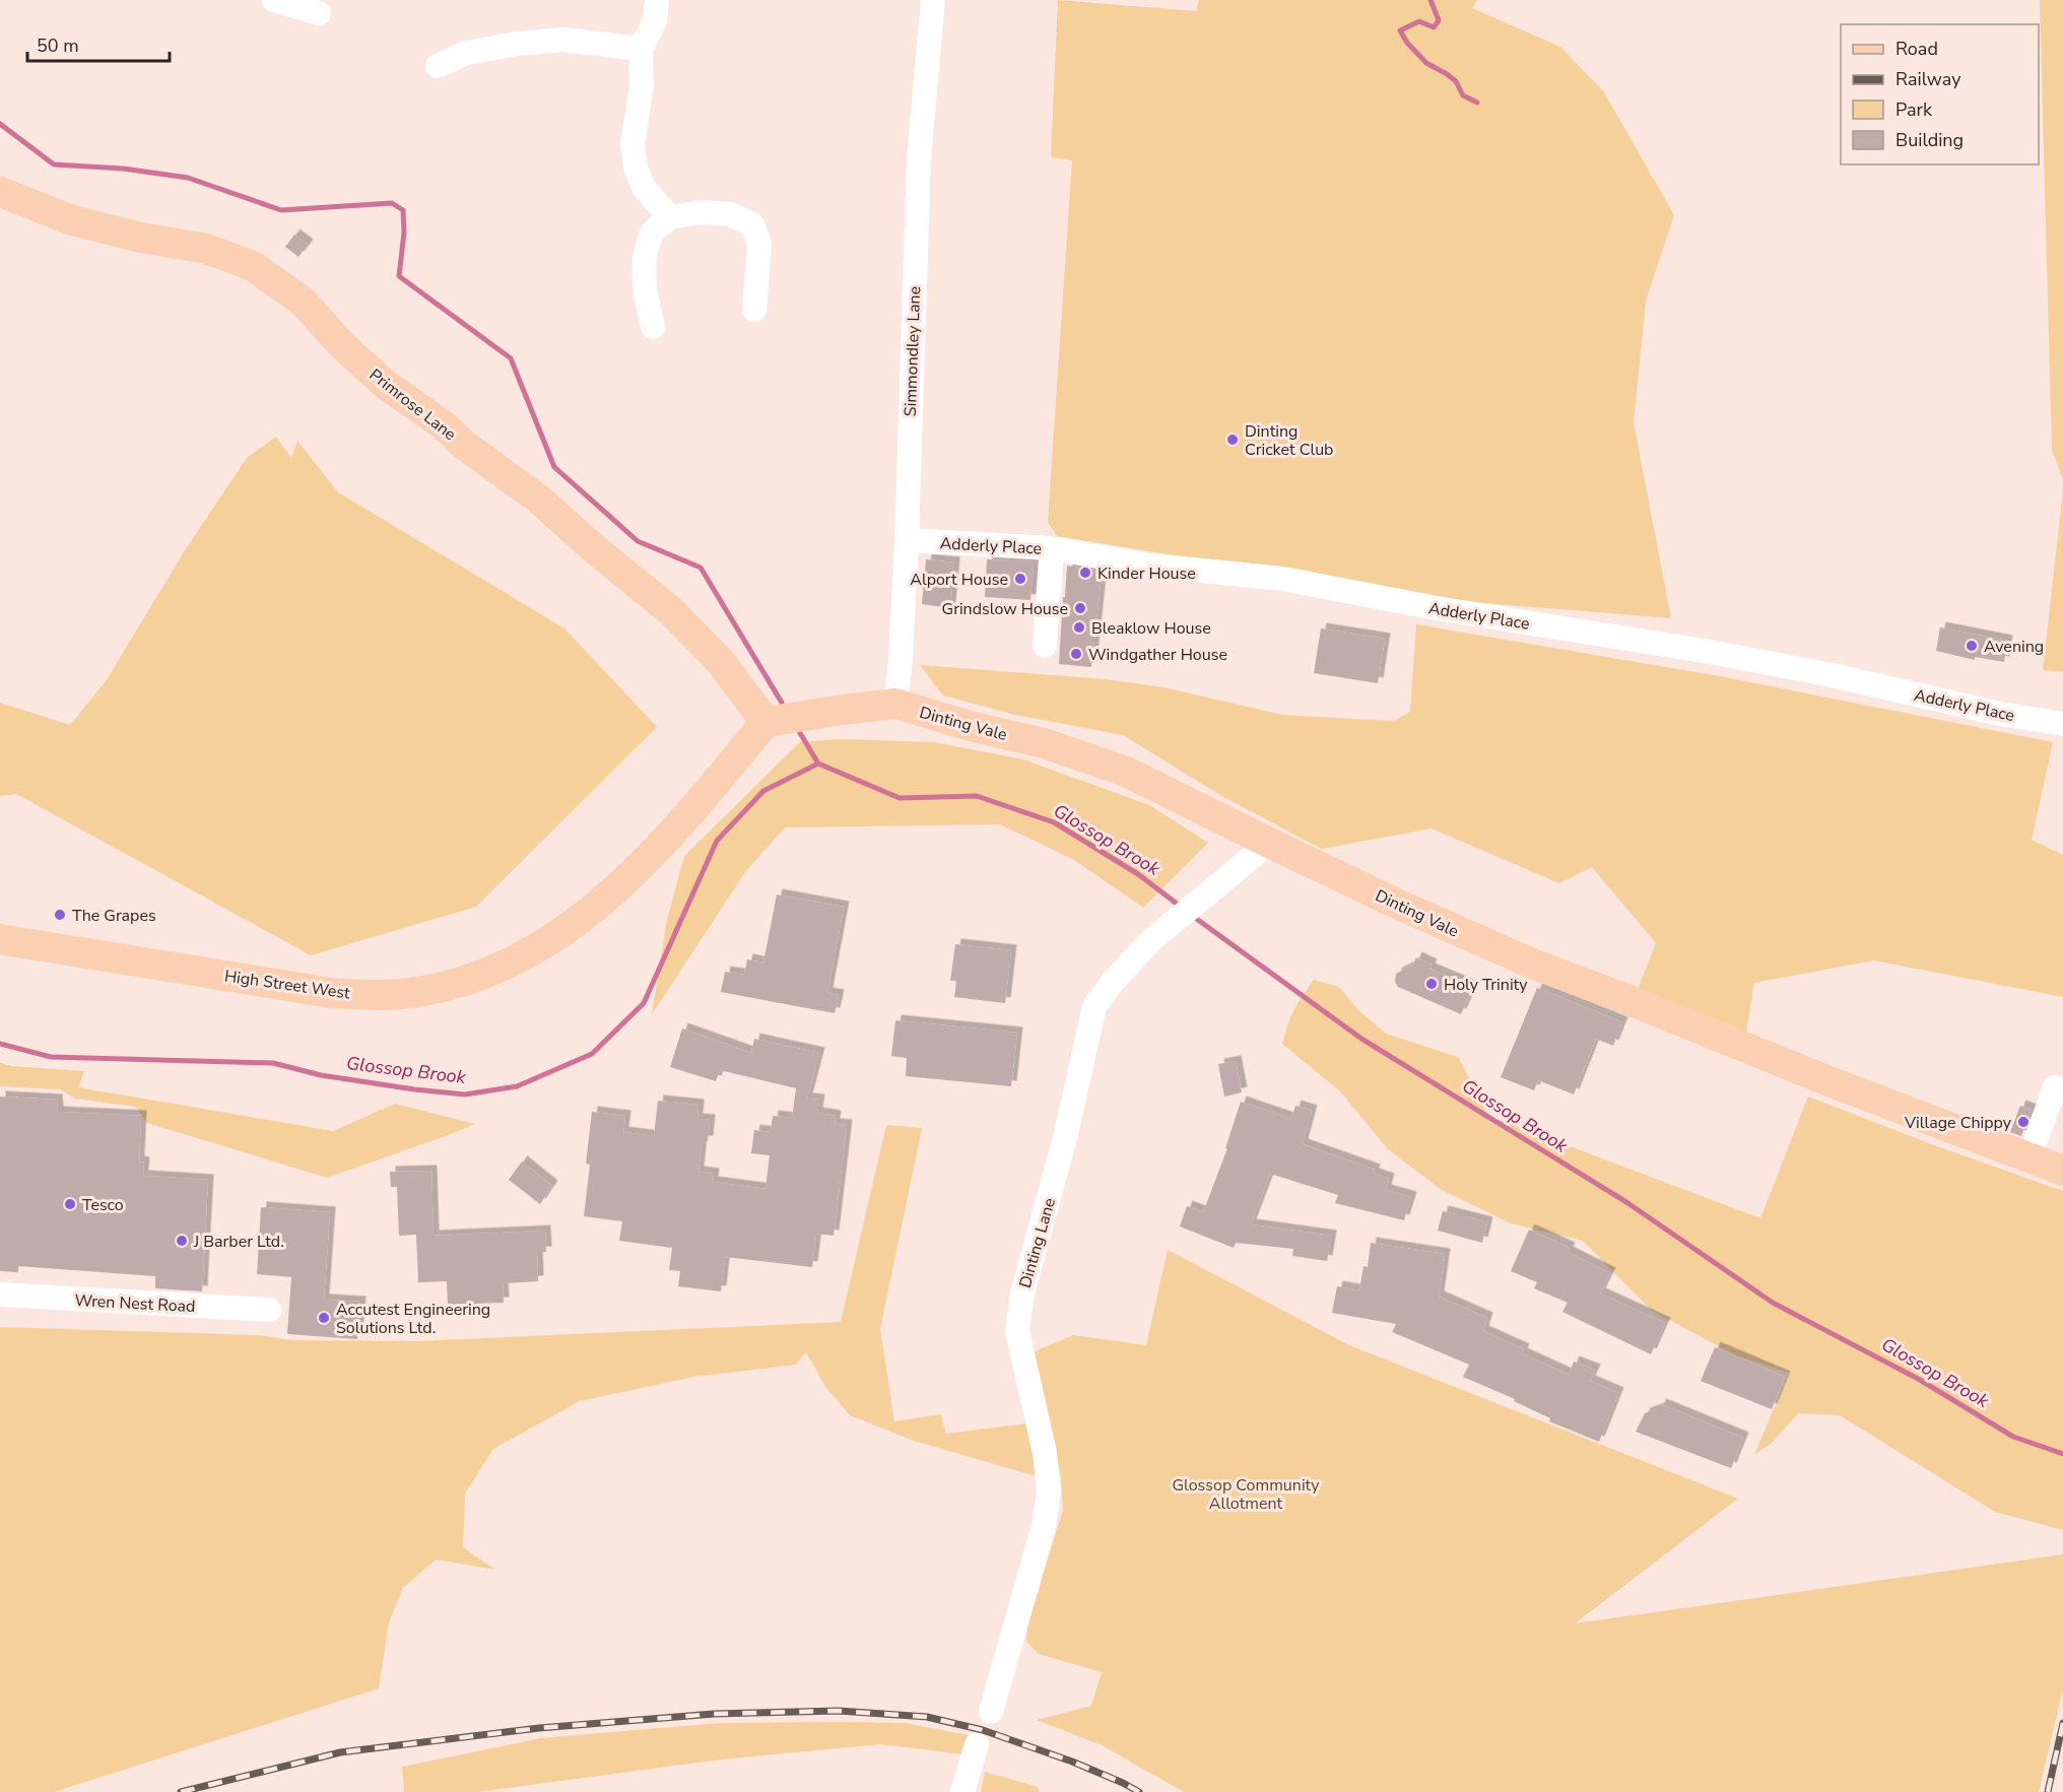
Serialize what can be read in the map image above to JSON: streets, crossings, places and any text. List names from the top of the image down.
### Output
{
  "streets": {
    "main road": ["Primrose Lane", "Dinting Vale", "High Street West"],
    "street": [
      "Simmondley Lane",
      "Adderly Place",
      "Dinting Lane",
      "Wren Nest Road"
    ]
  },
  "crossings": [
    ["Simmondley Lane", "Adderly Place"],
    ["Simmondley Lane", "Dinting Vale"],
    ["Primrose Lane", "Dinting Vale"],
    ["Primrose Lane", "High Street West"],
    ["Dinting Vale", "High Street West"],
    ["Dinting Vale", "Dinting Lane"]
  ],
  "water": ["Glossop Brook"],
  "parks": ["Glossop Community Allotment"],
  "places": [
    "Dinting Cricket Club",
    "Kinder House",
    "Alport House",
    "Grindslow House",
    "Bleaklow House",
    "Avening",
    "Windgather House",
    "The Grapes",
    "Holy Trinity",
    "Village Chippy",
    "Tesco",
    "J Barber Ltd.",
    "Accutest Engineering Solutions Ltd."
  ],
  "legend": [
    "Road",
    "Railway",
    "Park",
    "Building"
  ],
  "scale_bar": "50 m"
}
